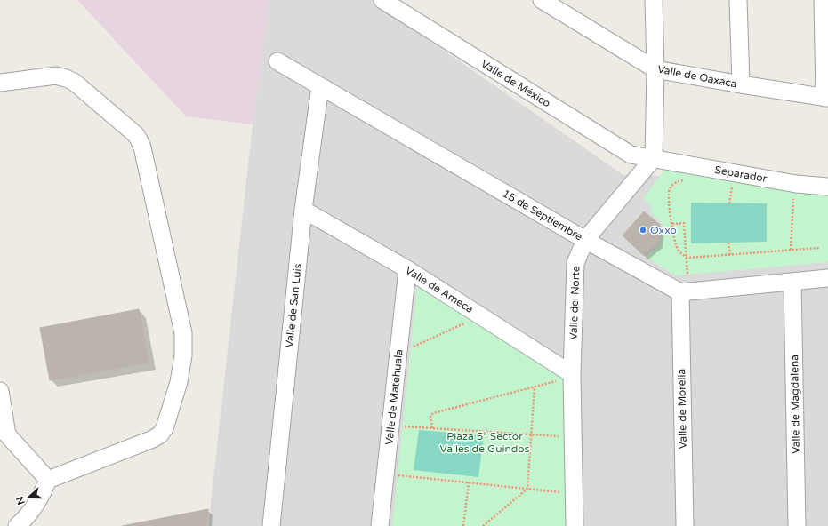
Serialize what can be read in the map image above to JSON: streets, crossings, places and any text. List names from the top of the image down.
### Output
{
  "streets": {
    "street": [
      "Valle de Oaxaca",
      "Valle de México",
      "Separador",
      "15 de Septiembre",
      "Valle de Ameca",
      "Valle del Norte",
      "Valle de San Luis",
      "Valle de Matehuala",
      "Valle de Magdalena",
      "Valle de Morelia"
    ]
  },
  "crossings": [
    ["Valle de México", "Separador"],
    ["Valle de México", "Valle del Norte"],
    ["Separador", "Valle del Norte"],
    ["15 de Septiembre", "Valle del Norte"],
    ["15 de Septiembre", "Valle de San Luis"],
    ["15 de Septiembre", "Valle de Morelia"],
    ["Valle de Ameca", "Valle del Norte"],
    ["Valle de Ameca", "Valle de San Luis"],
    ["Valle de Ameca", "Valle de Matehuala"]
  ],
  "parks": ["Plaza 5° Sector Valles de Guindos"],
  "places": ["Oxxo"],
  "north": "left"
}
